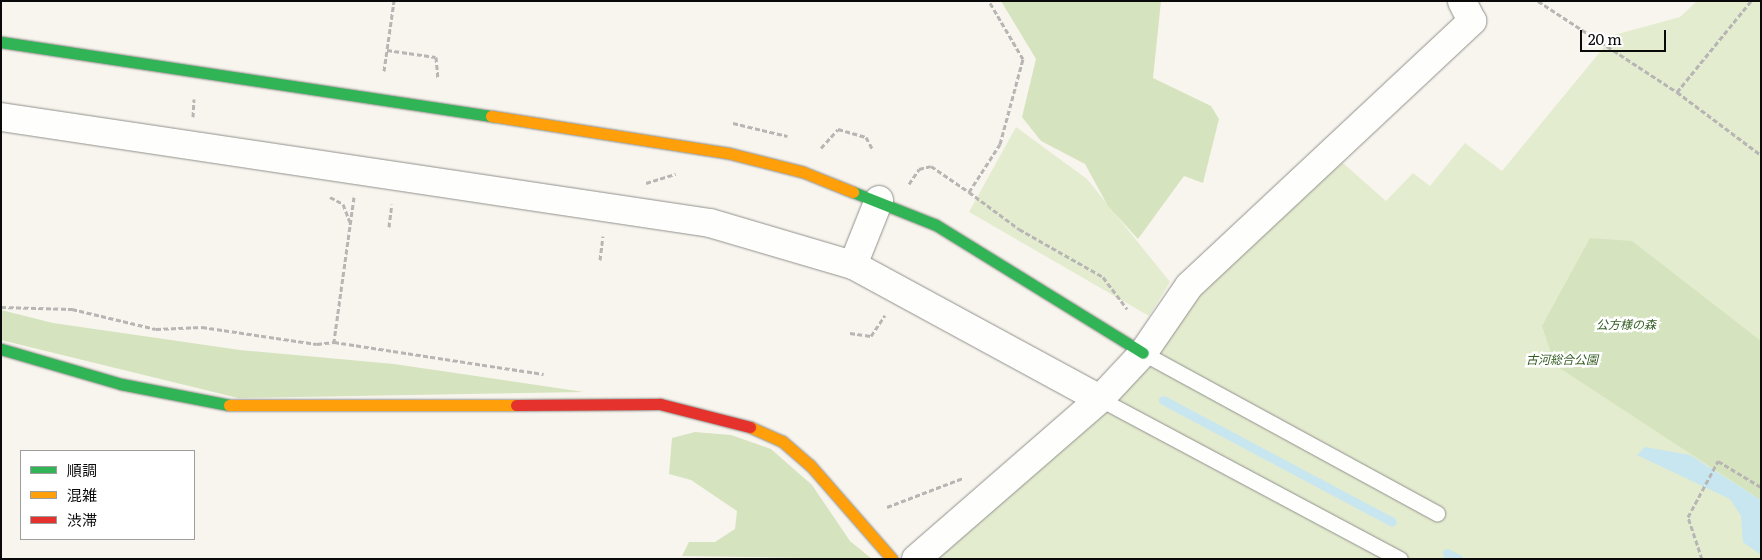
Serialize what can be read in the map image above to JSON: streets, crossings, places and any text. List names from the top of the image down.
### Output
{
  "parks": ["公方様の森", "古河総合公園"],
  "legend": ["順調", "混雑", "渋滞"],
  "scale_bar": "20 m"
}
